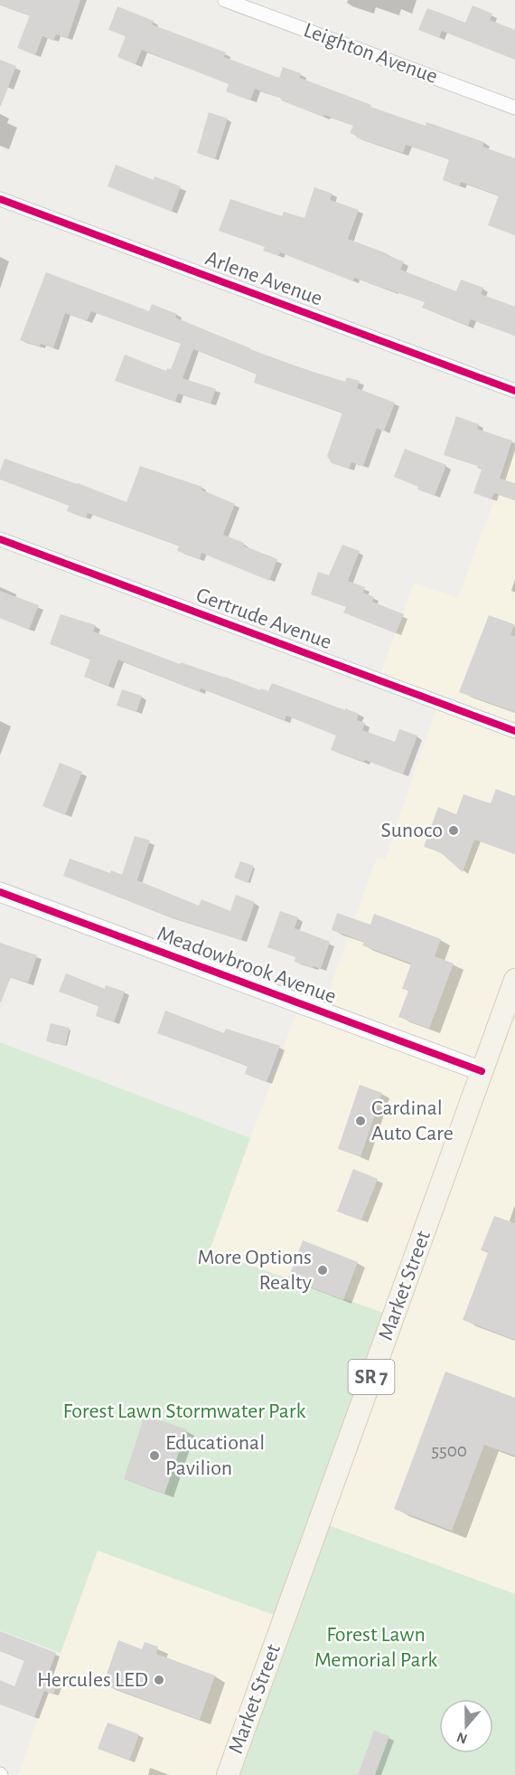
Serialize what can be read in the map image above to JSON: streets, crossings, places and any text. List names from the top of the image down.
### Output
{
  "streets": {
    "main road": ["Market Street", "SR 7"],
    "street": [
      "Leighton Avenue",
      "Arlene Avenue",
      "Gertrude Avenue",
      "Meadowbrook Avenue"
    ]
  },
  "crossings": [
    ["Meadowbrook Avenue", "Market Street"]
  ],
  "parks": ["Forest Lawn Stormwater Park", "Forest Lawn Memorial Park"],
  "places": [
    "Sunoco",
    "Cardinal Auto Care",
    "More Options Realty",
    "Educational Pavilion",
    "Hercules LED"
  ],
  "house_numbers": ["5500"],
  "north": "bottom"
}
